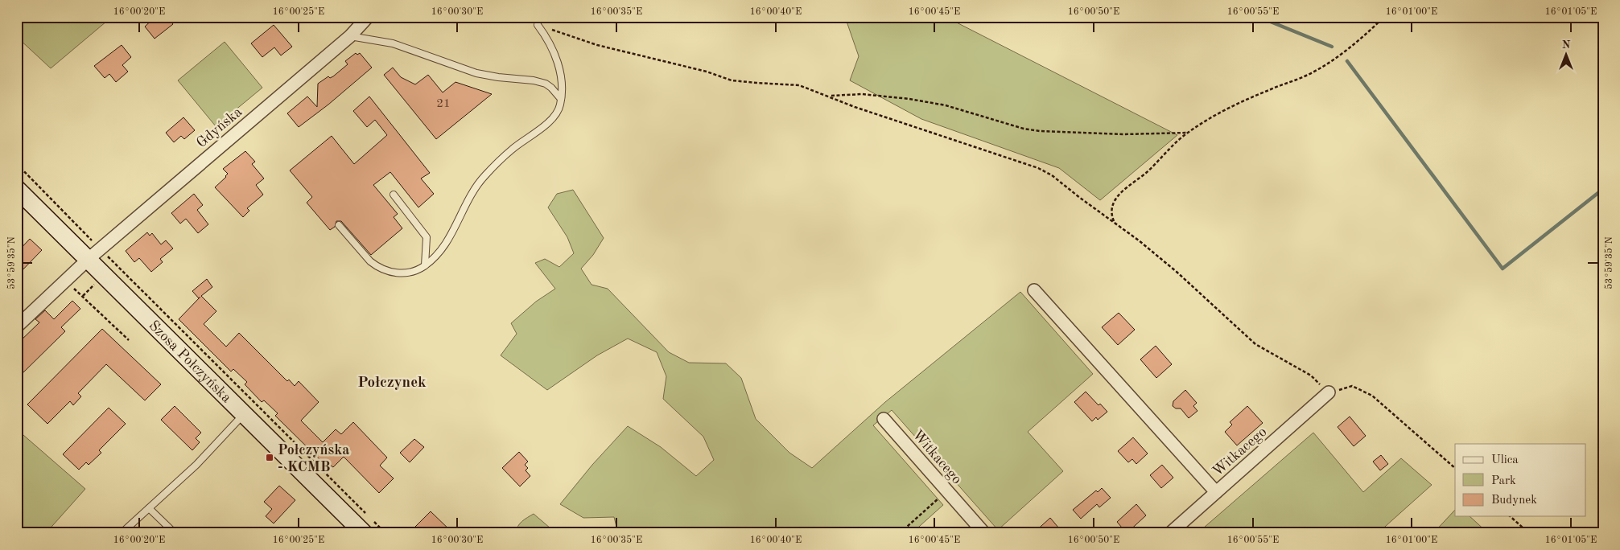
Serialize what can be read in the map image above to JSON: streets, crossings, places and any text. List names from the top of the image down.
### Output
{
  "streets": {
    "main road": ["Szosa Połczyńska"],
    "street": ["Gdyńska", "Witkacego"]
  },
  "crossings": [
    ["Gdyńska", "Szosa Połczyńska"]
  ],
  "districts": ["Połczynek"],
  "places": {
    "transit": ["Połczyńska - KCMB"]
  },
  "house_numbers": ["21"],
  "legend": ["Ulica", "Park", "Budynek"],
  "north": "top",
  "coordinates": [
    "16°00'20\"E",
    "16°00'25\"E",
    "16°00'30\"E",
    "16°00'35\"E",
    "16°00'40\"E",
    "16°00'45\"E",
    "16°00'50\"E",
    "16°00'55\"E",
    "16°01'00\"E",
    "16°01'05\"E",
    "53°59'35\"N"
  ]
}
